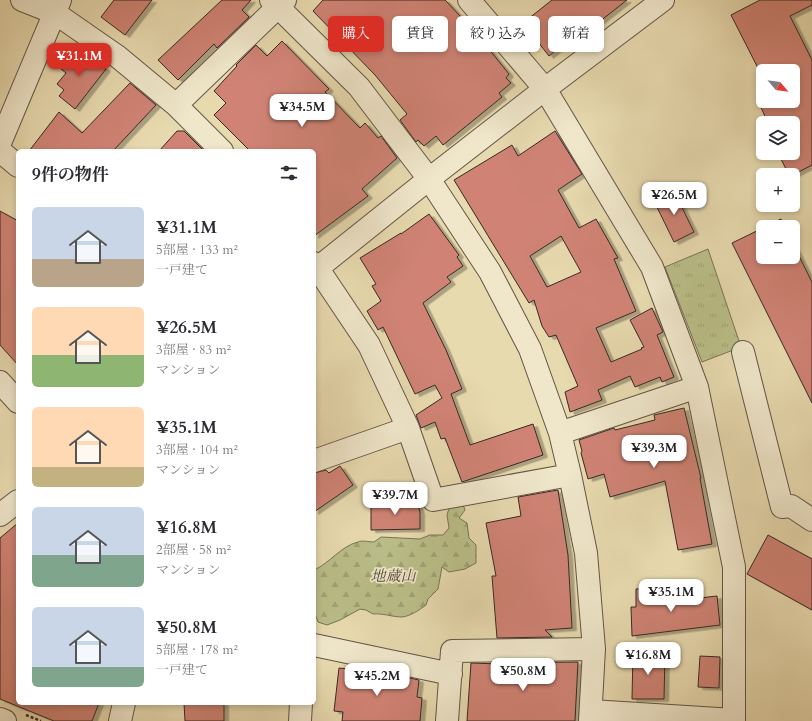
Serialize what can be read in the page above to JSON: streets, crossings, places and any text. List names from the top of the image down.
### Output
{
  "parks": ["地蔵山"],
  "north": "bottom right",
  "page": {
    "chip": [
      "購入",
      "賃貸",
      "絞り込み",
      "新着"
    ],
    "price": [
      "¥31.1M",
      "¥34.5M",
      "¥26.5M",
      "¥39.3M",
      "¥39.7M",
      "¥35.1M",
      "¥16.8M",
      "¥50.8M",
      "¥45.2M"
    ],
    "map_buttons": ["+", "−"],
    "heading": "9件の物件",
    "list": [
      {
        "name": "¥31.1M",
        "note": "5部屋 · 133 m² · 一戸建て"
      },
      {
        "name": "¥26.5M",
        "note": "3部屋 · 83 m² · マンション"
      },
      {
        "name": "¥35.1M",
        "note": "3部屋 · 104 m² · マンション"
      },
      {
        "name": "¥16.8M",
        "note": "2部屋 · 58 m² · マンション"
      },
      {
        "name": "¥50.8M",
        "note": "5部屋 · 178 m² · 一戸建て"
      }
    ]
  }
}
